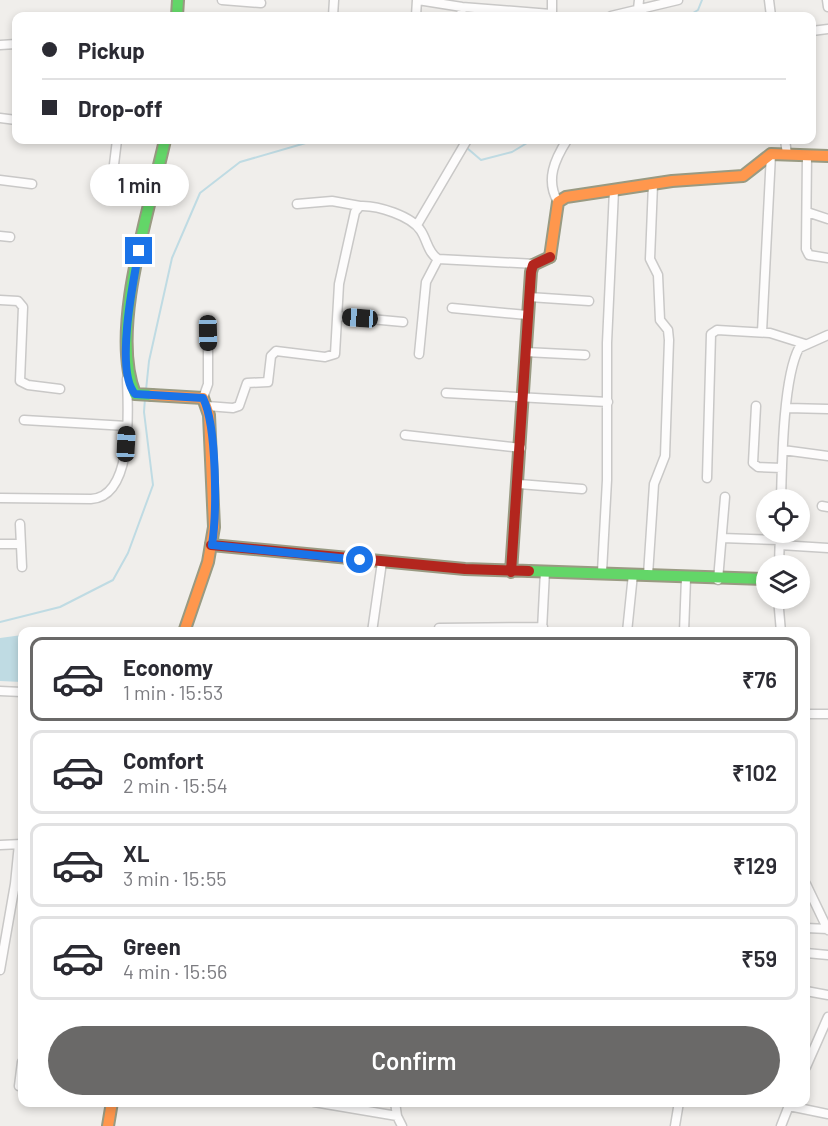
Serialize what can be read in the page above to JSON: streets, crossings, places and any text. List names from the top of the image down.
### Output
{
  "page": {
    "banner": ["Pickup", "Drop-off"],
    "bubble": "1 min",
    "list": [
      {
        "name": "Economy",
        "note": "1 min · 15:53",
        "value": "₹76"
      },
      {
        "name": "Comfort",
        "note": "2 min · 15:54",
        "value": "₹102"
      },
      {
        "name": "XL",
        "note": "3 min · 15:55",
        "value": "₹129"
      },
      {
        "name": "Green",
        "note": "4 min · 15:56",
        "value": "₹59"
      }
    ],
    "buttons": "Confirm"
  }
}
